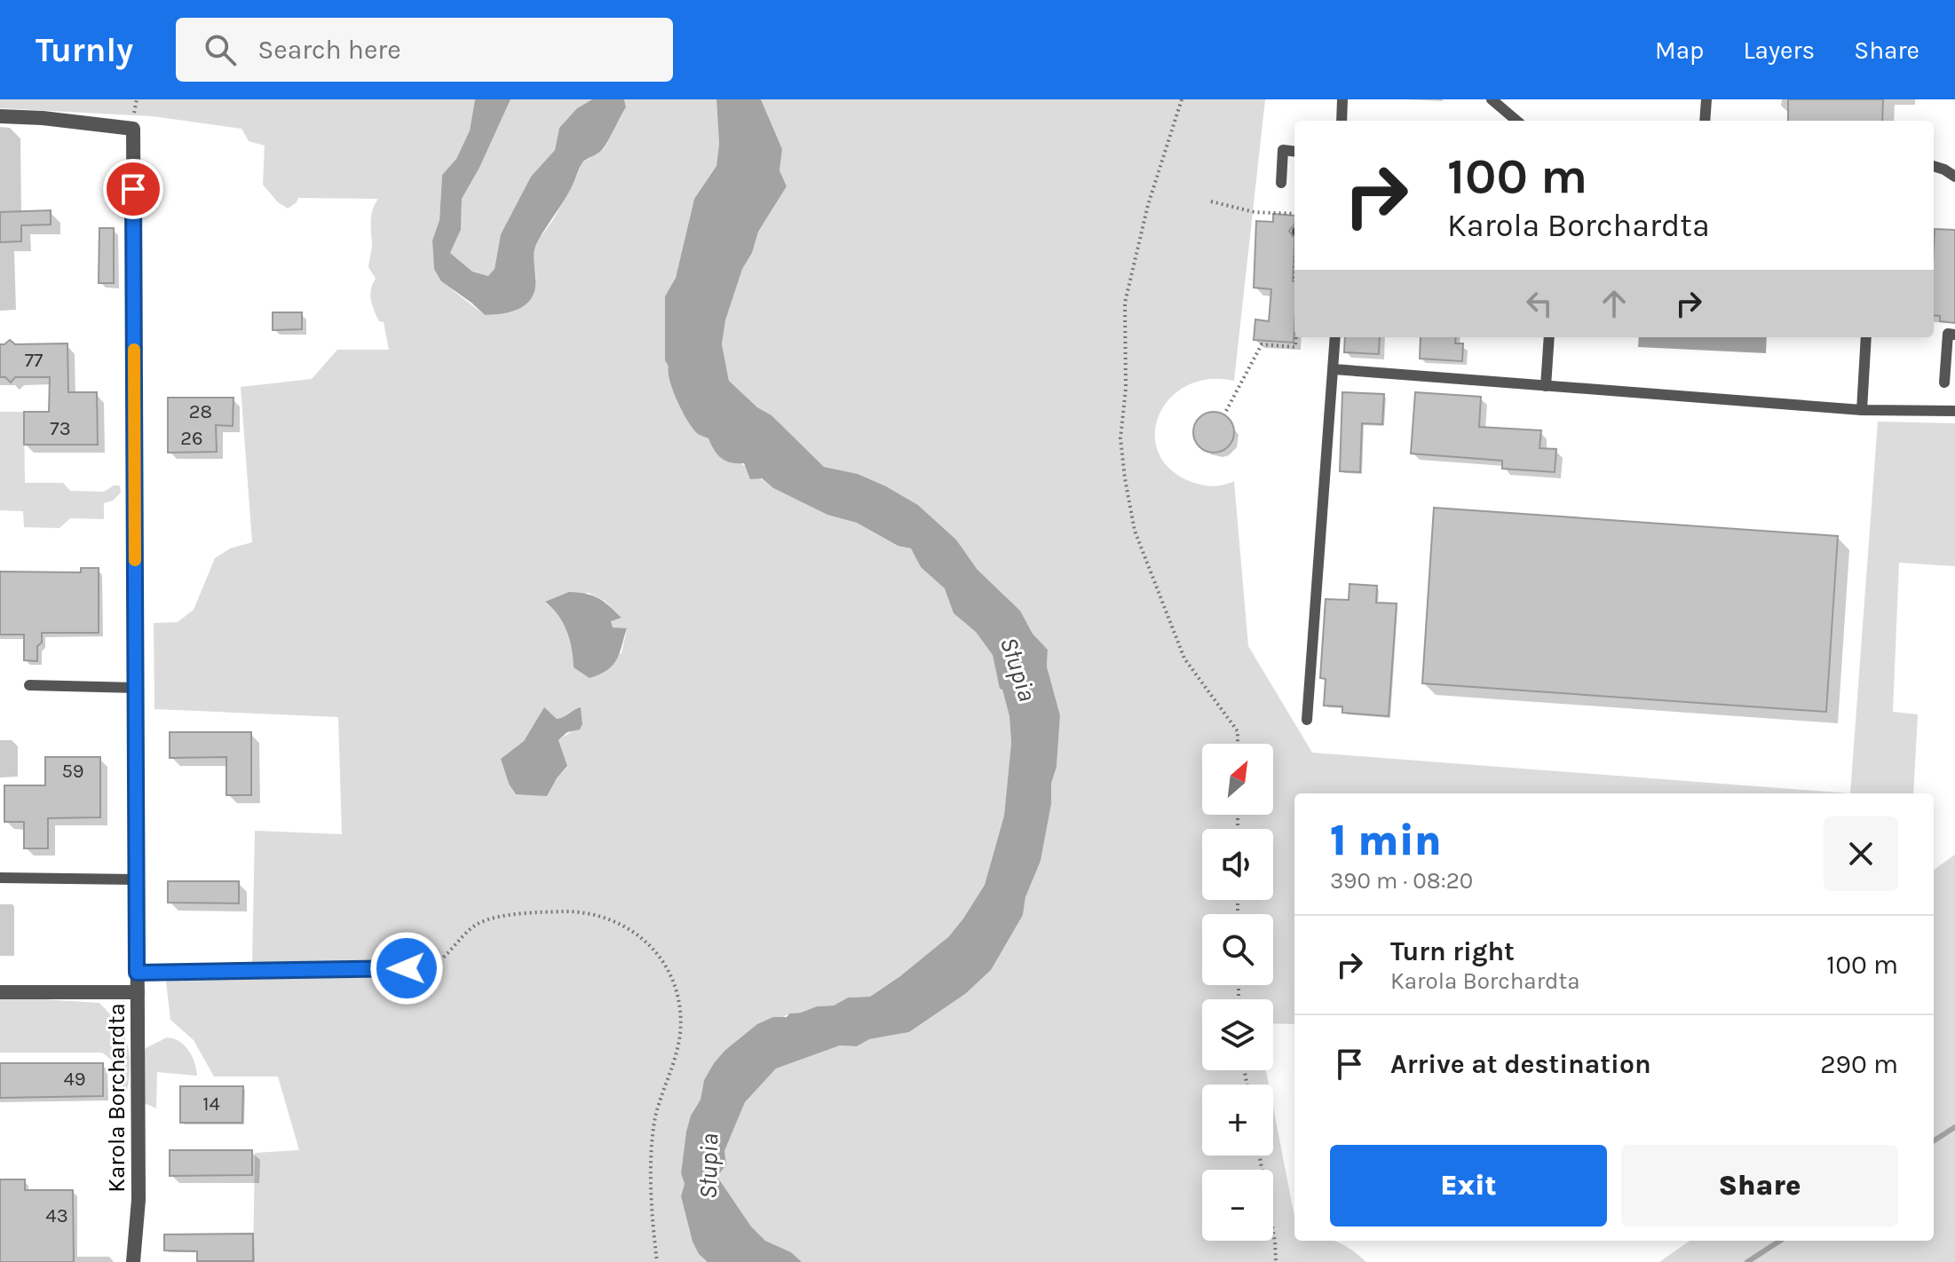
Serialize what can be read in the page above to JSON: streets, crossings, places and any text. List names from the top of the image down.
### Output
{
  "streets": {
    "street": ["Karola Borchardta"]
  },
  "water": ["Słupia"],
  "house_numbers": [
    "77",
    "28",
    "73",
    "26",
    "59",
    "49",
    "14",
    "43"
  ],
  "north": "top right",
  "page": {
    "header": "Turnly",
    "search": "Search here",
    "nav": ["Map", "Layers", "Share"],
    "turn": ["100 m", "Karola Borchardta"],
    "map_buttons": ["+", "−"],
    "heading": ["1 min", "390 m · 08:20"],
    "list": [
      {
        "name": "Turn right",
        "note": "Karola Borchardta",
        "value": "100 m"
      },
      {
        "name": "Arrive at destination",
        "value": "290 m"
      }
    ],
    "buttons": ["Exit", "Share"]
  }
}
